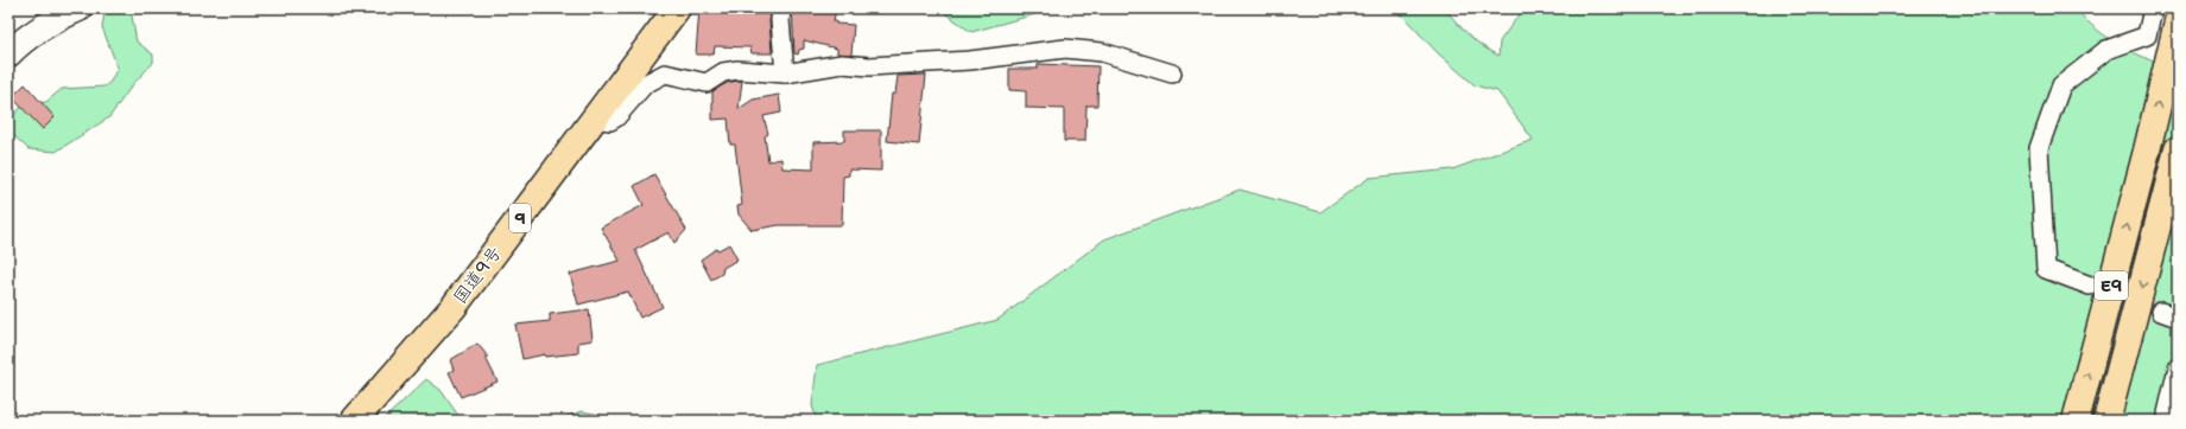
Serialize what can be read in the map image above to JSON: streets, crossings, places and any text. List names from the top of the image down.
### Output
{
  "streets": {
    "highway": ["9", "国道9号", "E9"]
  }
}
